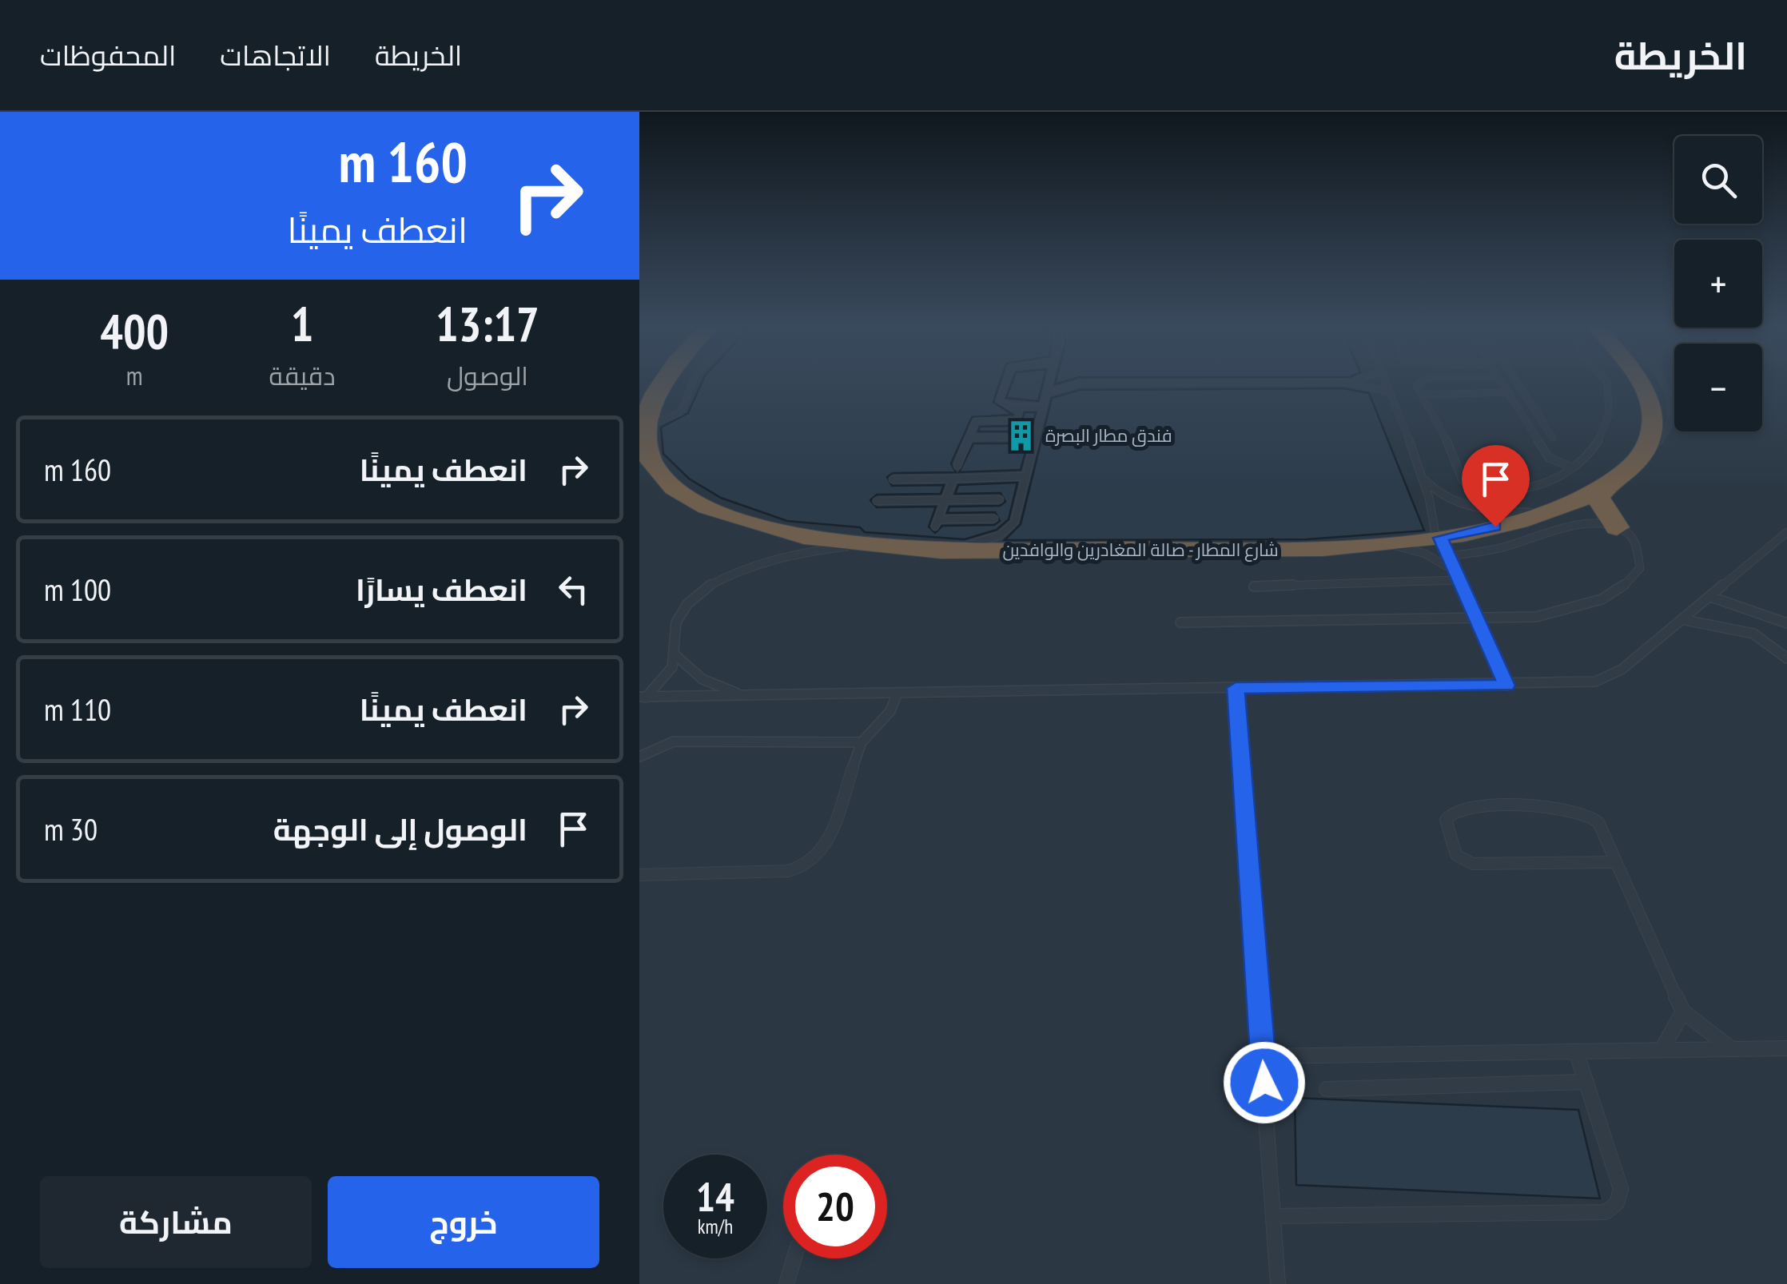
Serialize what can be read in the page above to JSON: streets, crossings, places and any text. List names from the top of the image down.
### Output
{
  "streets": {
    "highway": ["شارع المطار - صالة المغادرين والوافدين"]
  },
  "places": {
    "building": ["فندق مطار البصرة"]
  },
  "page": {
    "header": "الخريطة",
    "nav": ["الخريطة", "الاتجاهات", "المحفوظات"],
    "turn": ["160 m", "انعطف يمينًا"],
    "map_buttons": ["+", "−"],
    "eta": [
      "13:17",
      "الوصول",
      "1",
      "دقيقة",
      "400",
      "m"
    ],
    "list": [
      {
        "name": "انعطف يمينًا",
        "value": "160 m"
      },
      {
        "name": "انعطف يسارًا",
        "value": "100 m"
      },
      {
        "name": "انعطف يمينًا",
        "value": "110 m"
      },
      {
        "name": "الوصول إلى الوجهة",
        "value": "30 m"
      }
    ],
    "speed": "14 km/h",
    "limit": "20",
    "buttons": ["خروج", "مشاركة"]
  }
}
